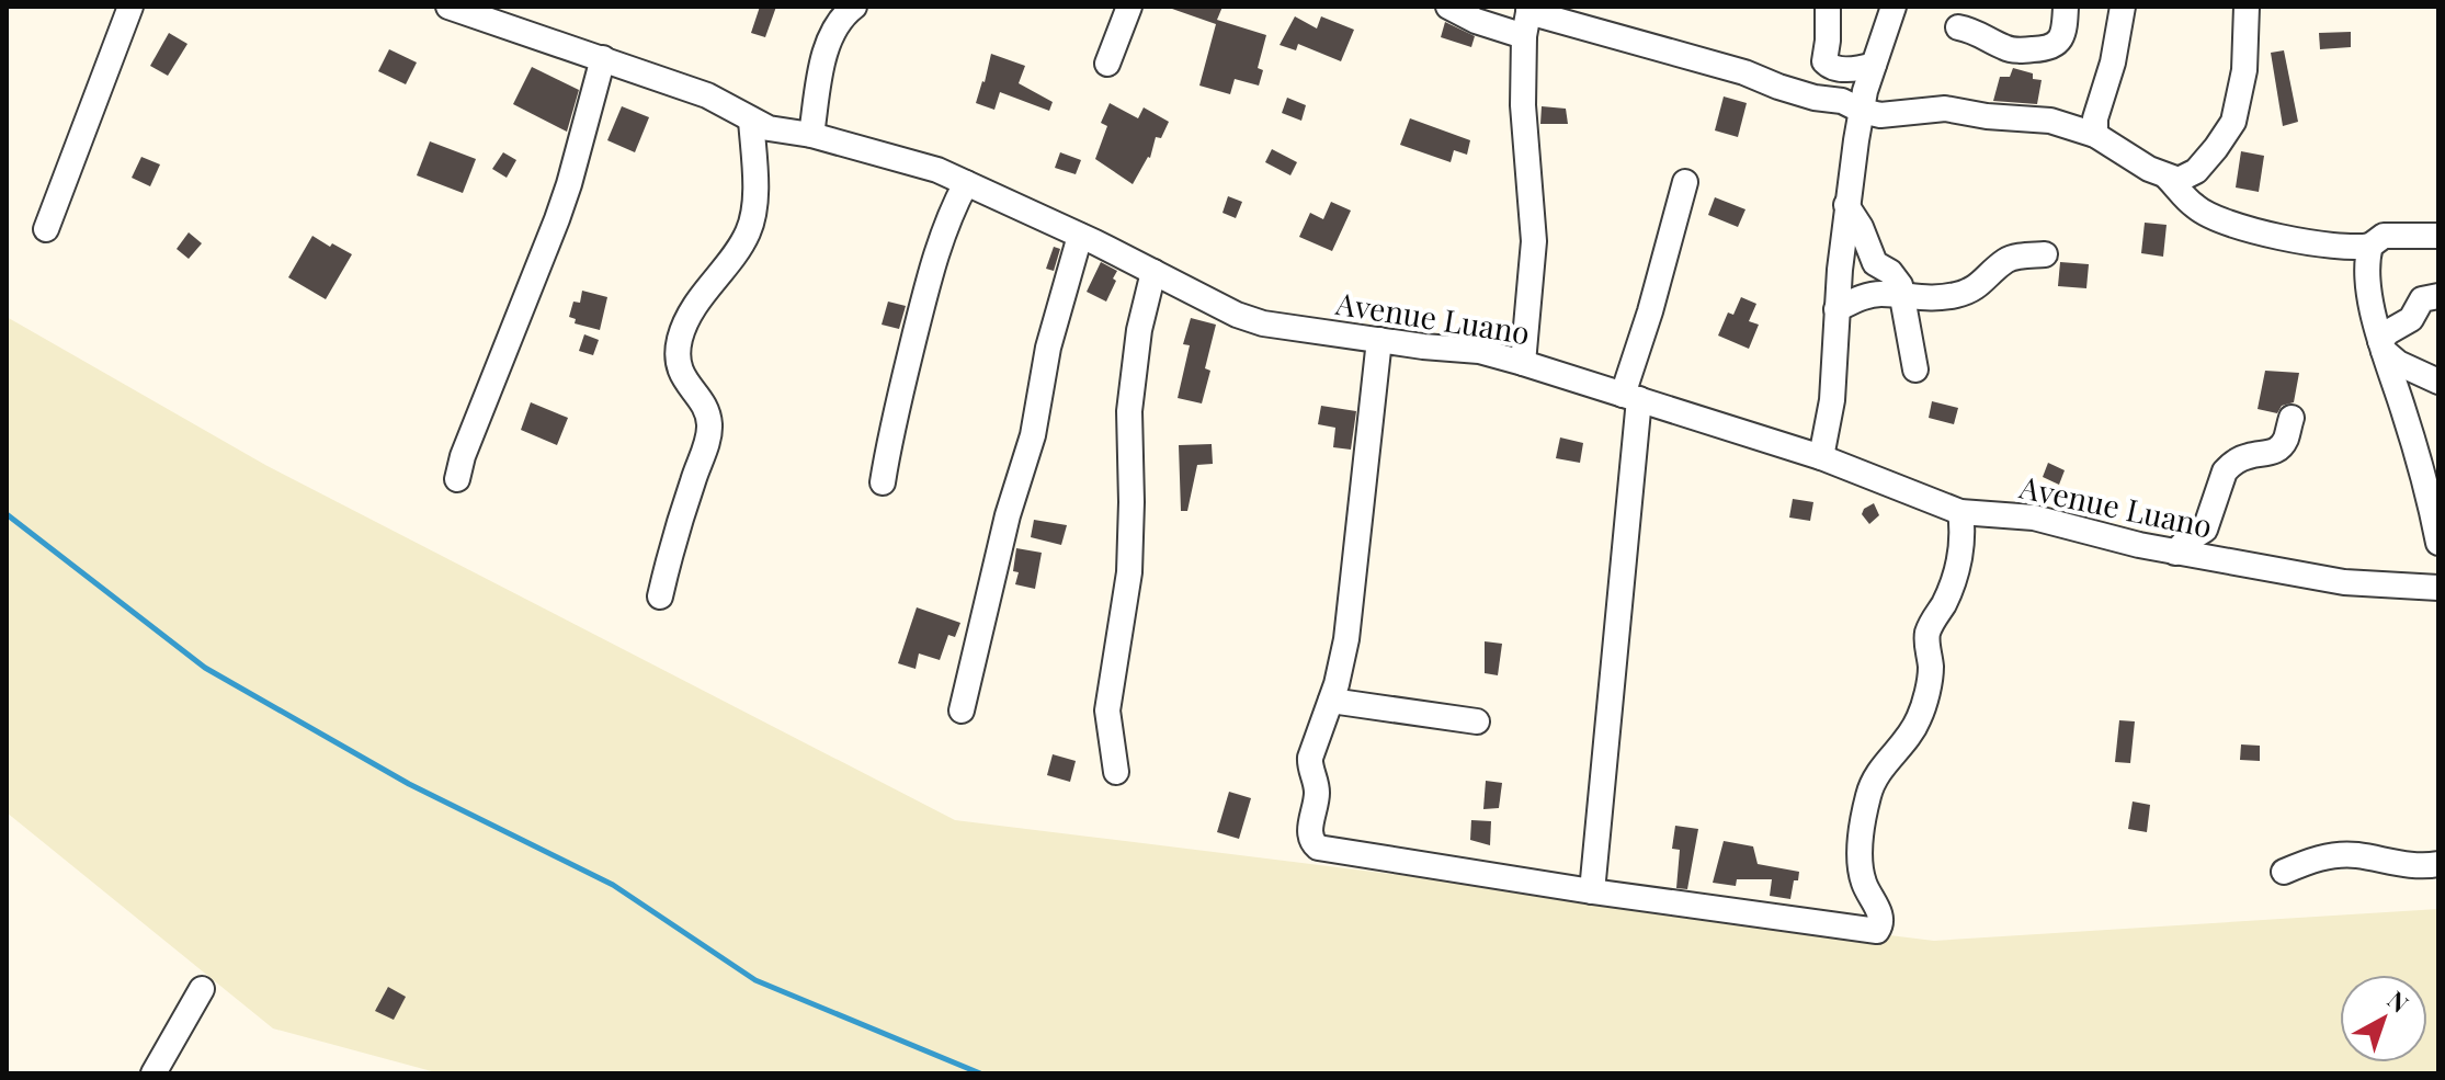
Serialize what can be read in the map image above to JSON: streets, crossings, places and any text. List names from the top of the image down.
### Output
{
  "streets": {
    "street": ["Avenue Luano"]
  },
  "north": "top right"
}
